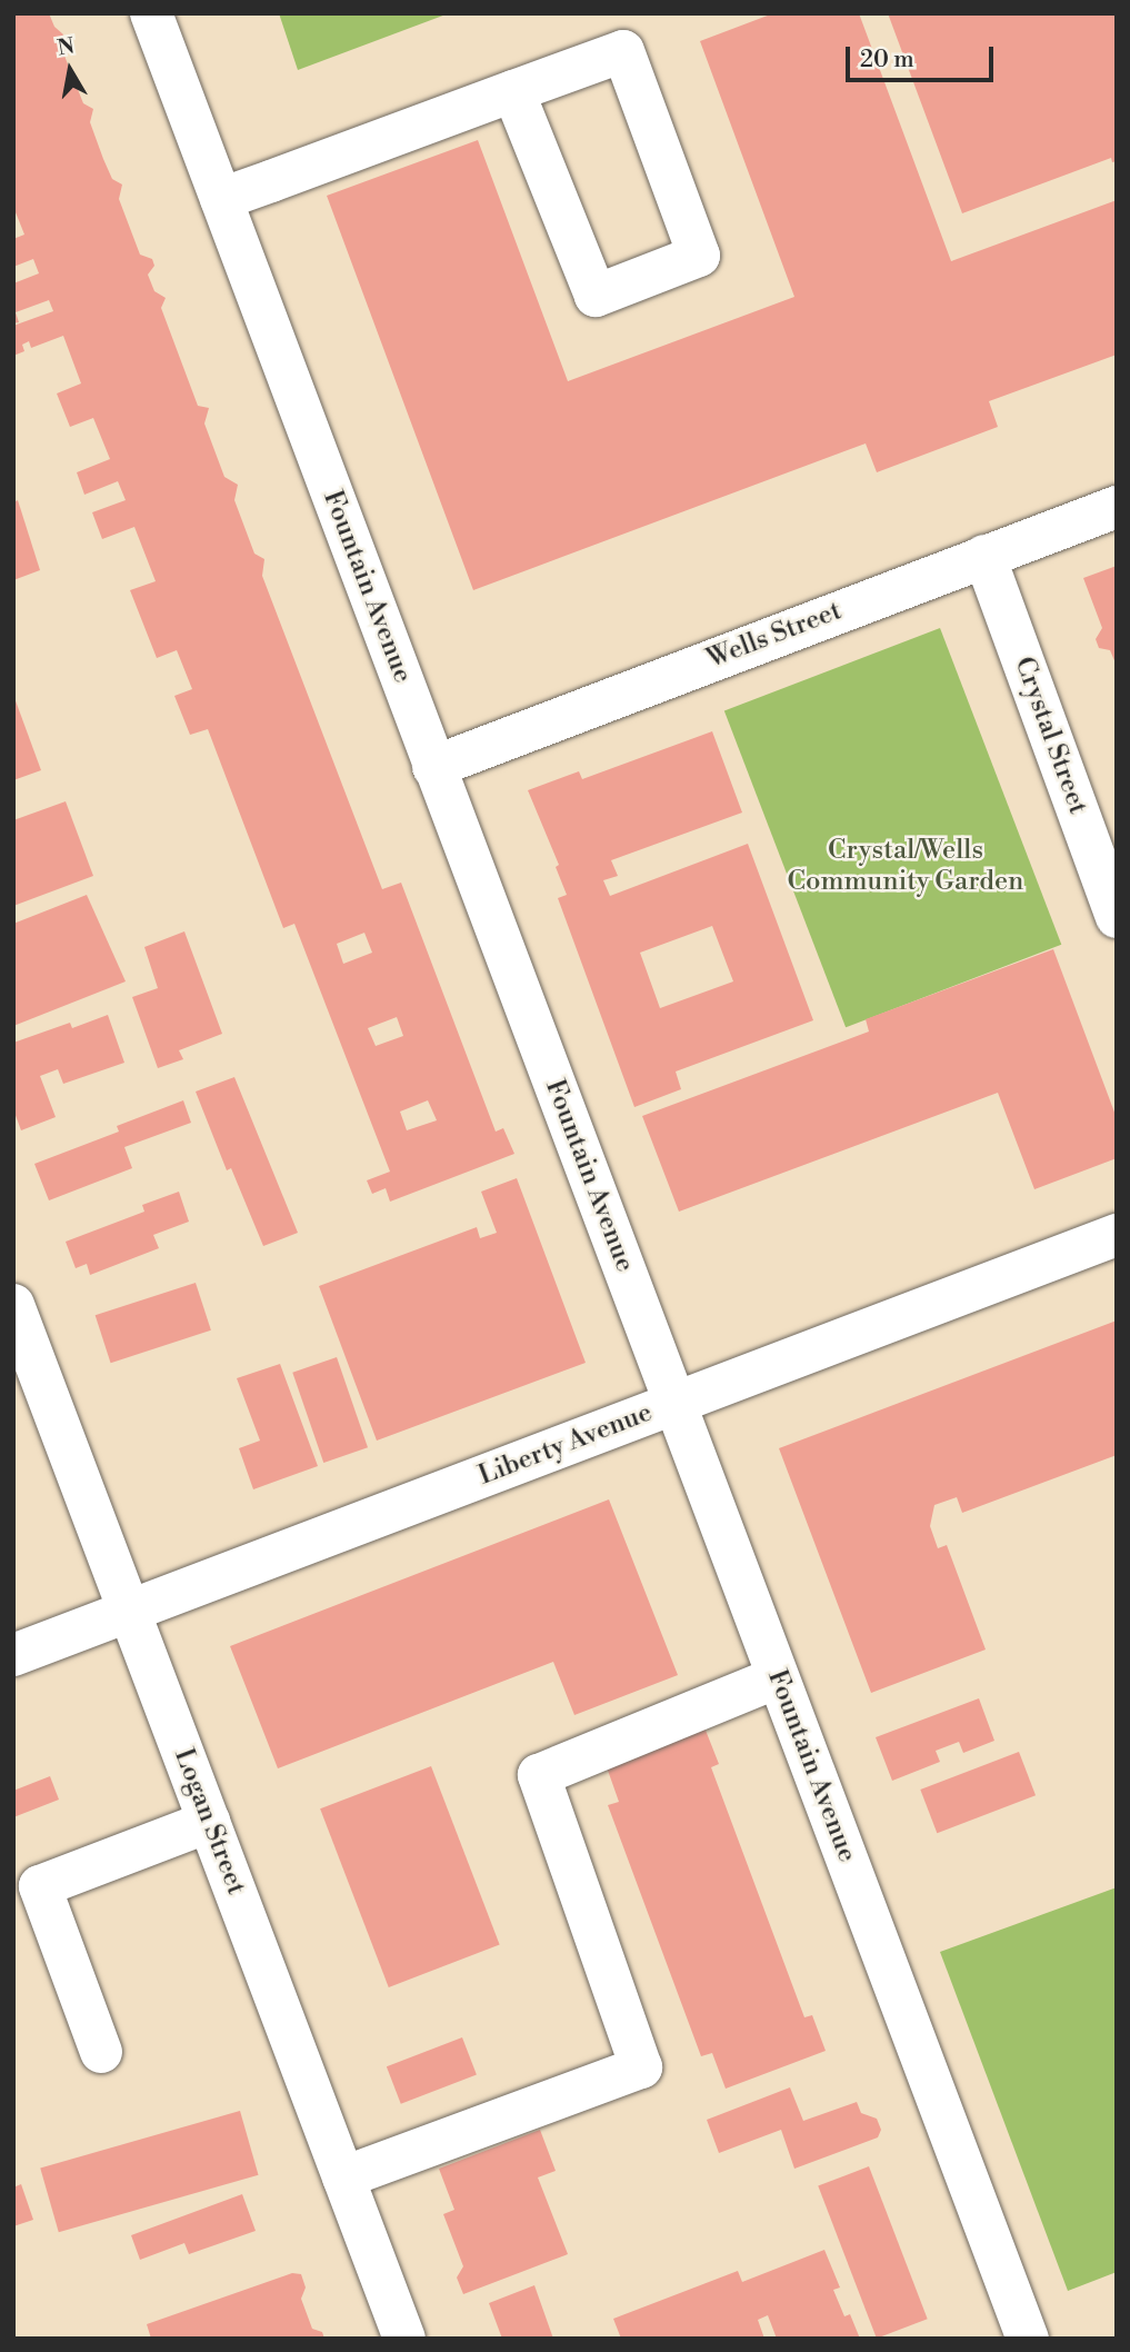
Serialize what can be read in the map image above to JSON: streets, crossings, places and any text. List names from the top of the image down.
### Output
{
  "streets": {
    "street": [
      "Fountain Avenue",
      "Wells Street",
      "Crystal Street",
      "Liberty Avenue",
      "Logan Street"
    ]
  },
  "crossings": [
    ["Fountain Avenue", "Wells Street"],
    ["Fountain Avenue", "Liberty Avenue"],
    ["Wells Street", "Crystal Street"],
    ["Liberty Avenue", "Logan Street"]
  ],
  "parks": ["Crystal/Wells Community Garden"],
  "scale_bar": "20 m",
  "north": "top"
}
